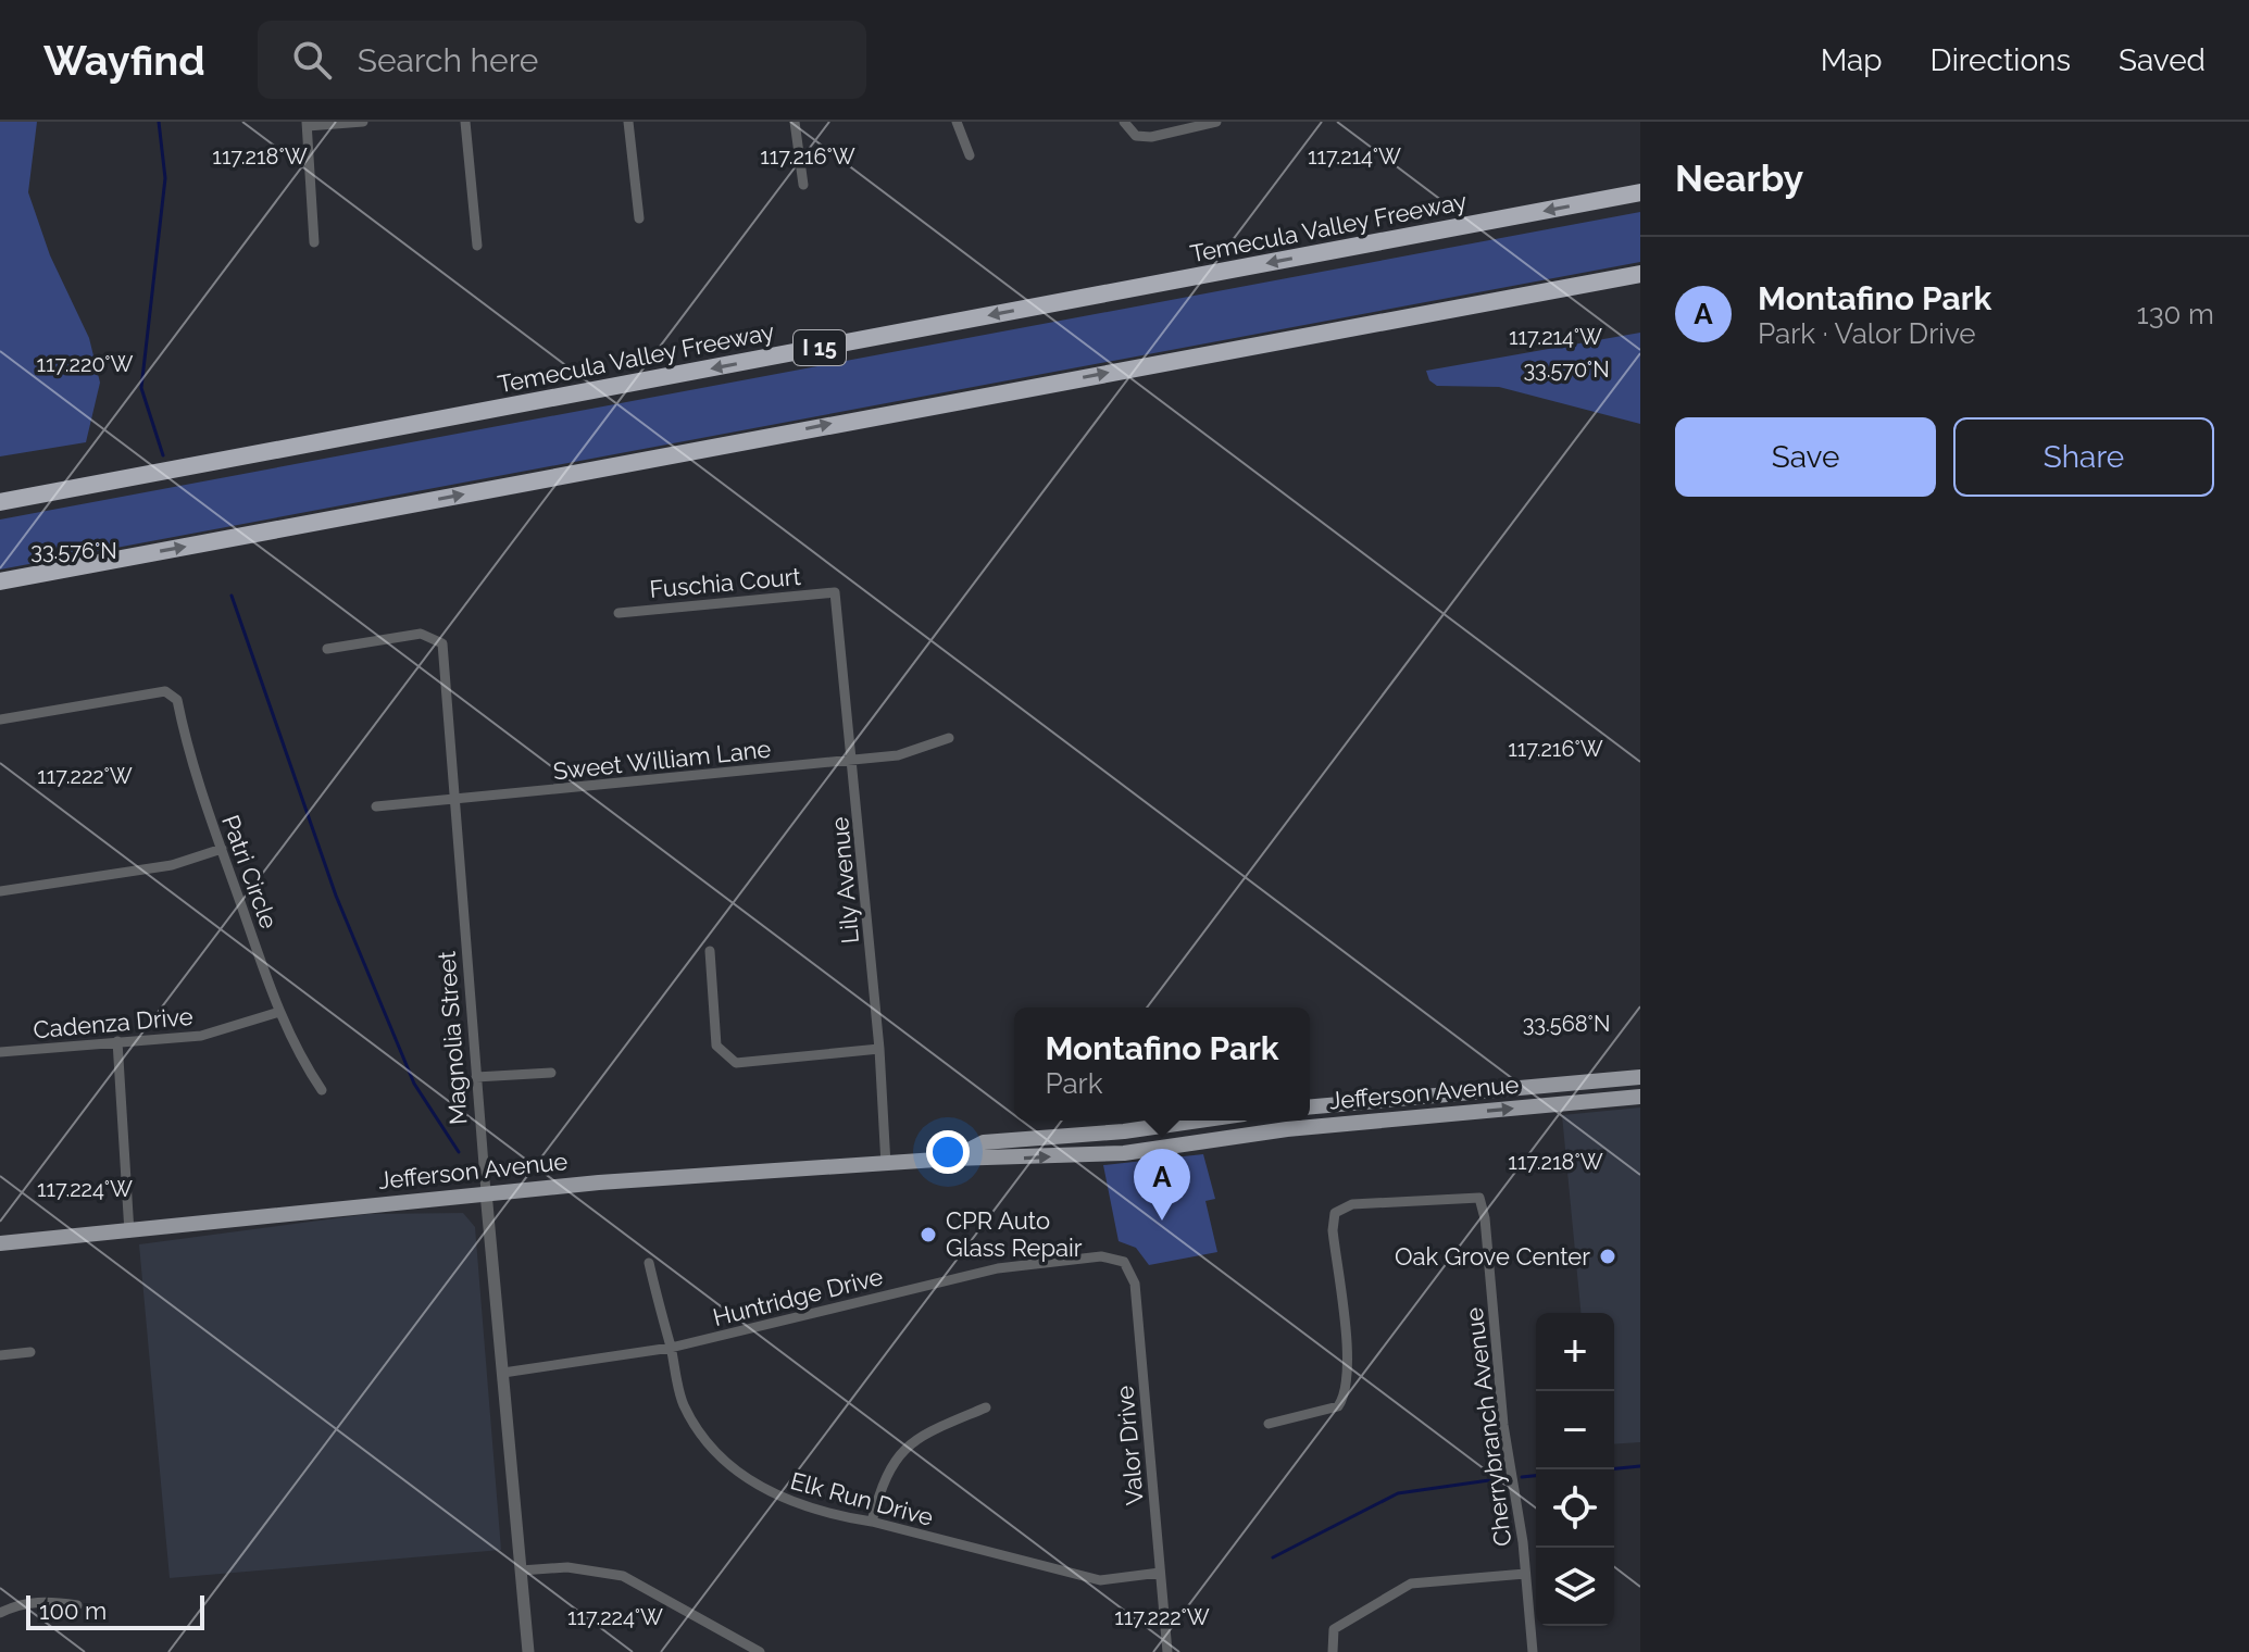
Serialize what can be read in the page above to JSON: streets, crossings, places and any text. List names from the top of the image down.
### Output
{
  "streets": {
    "highway": ["Temecula Valley Freeway", "I 15"],
    "main road": ["Jefferson Avenue"],
    "street": [
      "Fuschia Court",
      "Sweet William Lane",
      "Patri Circle",
      "Lily Avenue",
      "Cadenza Drive",
      "Magnolia Street",
      "Huntridge Drive",
      "Cherrybranch Avenue",
      "Valor Drive",
      "Elk Run Drive"
    ]
  },
  "crossings": [
    ["Fuschia Court", "Lily Avenue"],
    ["Sweet William Lane", "Lily Avenue"],
    ["Sweet William Lane", "Magnolia Street"],
    ["Patri Circle", "Cadenza Drive"],
    ["Lily Avenue", "Jefferson Avenue"],
    ["Magnolia Street", "Jefferson Avenue"],
    ["Magnolia Street", "Huntridge Drive"],
    ["Huntridge Drive", "Valor Drive"],
    ["Huntridge Drive", "Elk Run Drive"],
    ["Valor Drive", "Elk Run Drive"]
  ],
  "places": ["CPR Auto Glass Repair", "Oak Grove Center"],
  "scale_bar": "100 m",
  "page": {
    "header": "Wayfind",
    "search": "Search here",
    "nav": ["Map", "Directions", "Saved"],
    "heading": "Nearby",
    "list": [
      {
        "mark": "A",
        "name": "Montafino Park",
        "note": "Park · Valor Drive",
        "value": "130 m"
      }
    ],
    "buttons": ["Save", "Share"],
    "popup": ["Montafino Park", "Park"],
    "pins": "A",
    "map_buttons": ["+", "−"],
    "scale": "100 m"
  },
  "coordinates": [
    "117.218°W",
    "117.216°W",
    "117.214°W",
    "117.220°W",
    "33.570°N",
    "33.576°N",
    "117.222°W",
    "33.568°N",
    "117.224°W"
  ]
}
